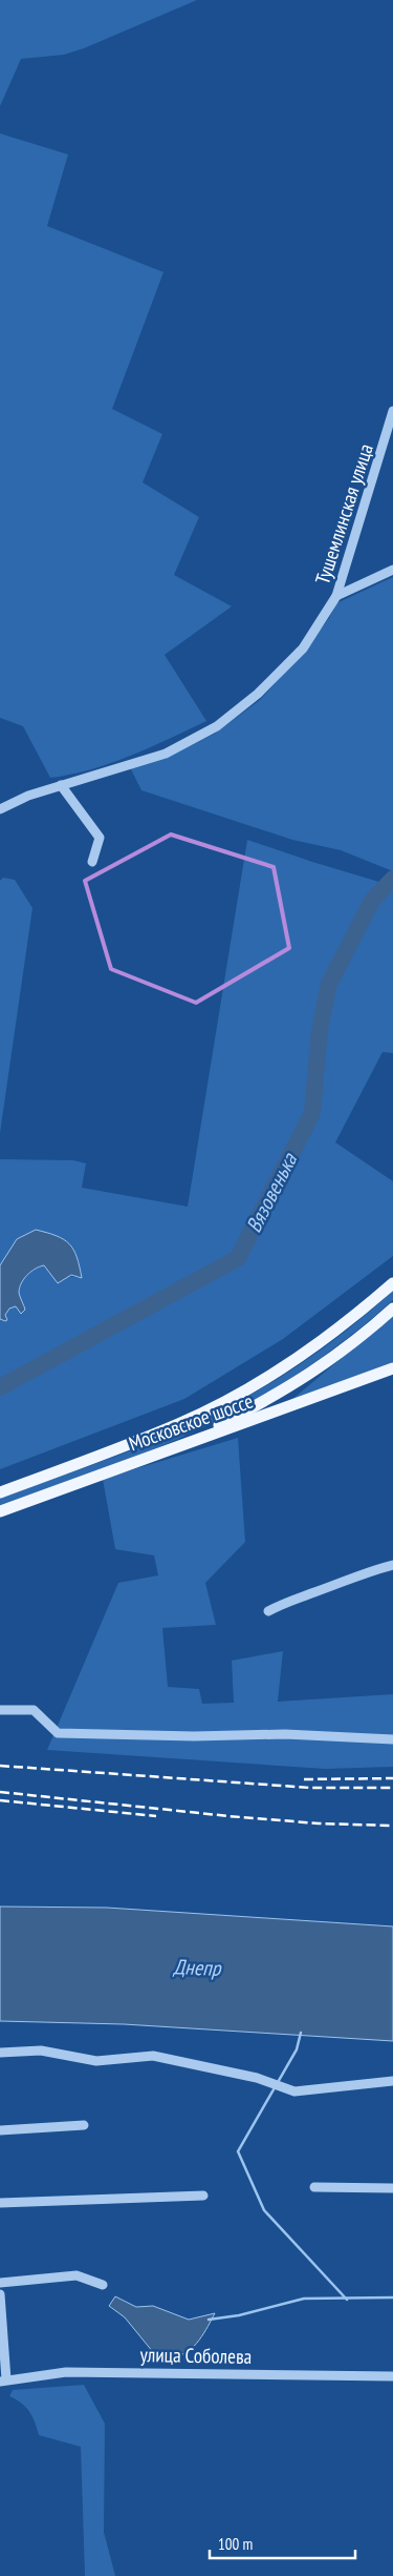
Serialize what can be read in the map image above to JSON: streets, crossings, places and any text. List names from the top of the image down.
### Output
{
  "streets": {
    "main road": ["Московское шоссе"],
    "street": ["Тушемлинская улица", "улица Соболева"]
  },
  "water": ["Вязовенька", "Днепр"],
  "scale_bar": "100 m"
}
